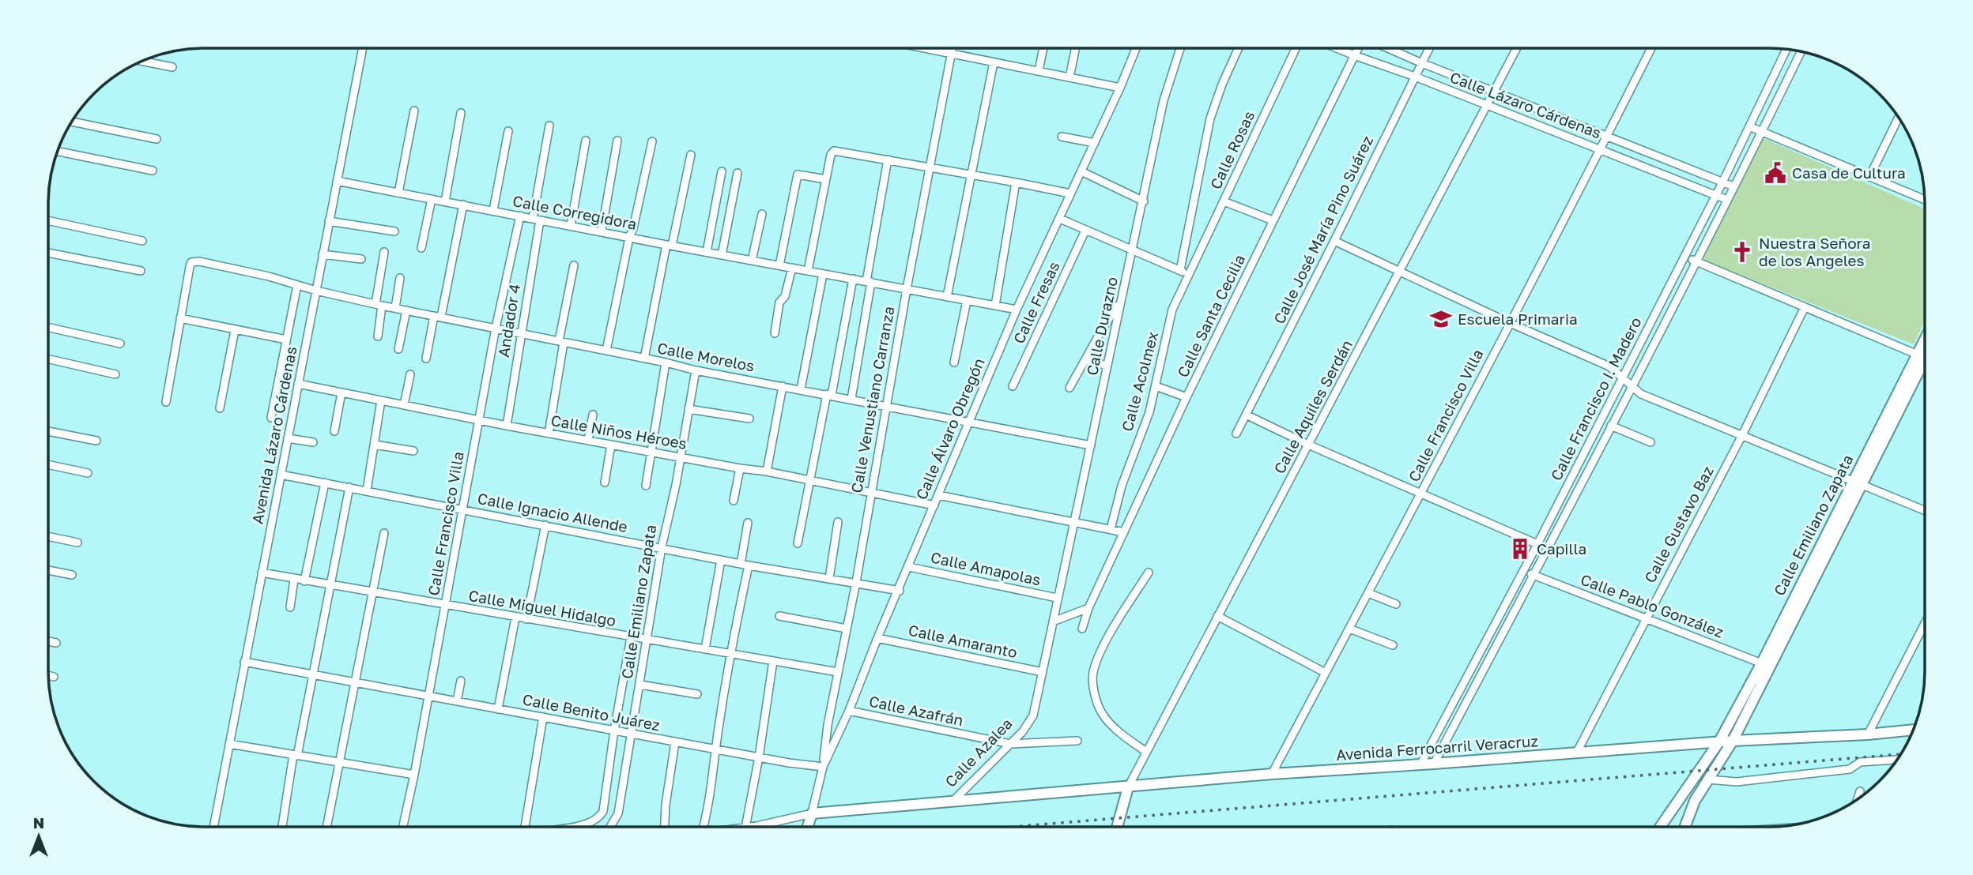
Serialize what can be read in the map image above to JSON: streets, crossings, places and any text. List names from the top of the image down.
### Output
{
  "streets": {
    "street": [
      "Calle Lázaro Cárdenas",
      "Calle Rosas",
      "Calle Corregidora",
      "Calle José María Pino Suárez",
      "Calle Fresas",
      "Calle Santa Cecilia",
      "Andador 4",
      "Calle Durazno",
      "Calle Morelos",
      "Calle Acolmex",
      "Calle Francisco I. Madero",
      "Calle Venustiano Carranza",
      "Calle Aquiles Serdán",
      "Calle Francisco Villa",
      "Calle Álvaro Obregón",
      "Calle Niños Héroes",
      "Avenida Lázaro Cárdenas",
      "Calle Ignacio Allende",
      "Calle Gustavo Baz",
      "Calle Emiliano Zapata",
      "Calle Amapolas",
      "Calle Pablo González",
      "Calle Miguel Hidalgo",
      "Calle Amaranto",
      "Calle Azafrán",
      "Calle Benito Juárez",
      "Avenida Ferrocarril Veracruz",
      "Calle Azalea"
    ]
  },
  "crossings": [
    ["Calle Lázaro Cárdenas", "Calle José María Pino Suárez"],
    ["Calle Lázaro Cárdenas", "Calle Santa Cecilia"],
    ["Calle Lázaro Cárdenas", "Calle Francisco I. Madero"],
    ["Calle Lázaro Cárdenas", "Calle Aquiles Serdán"],
    ["Calle Lázaro Cárdenas", "Calle Francisco Villa"],
    ["Calle Rosas", "Calle Acolmex"],
    ["Calle Corregidora", "Andador 4"],
    ["Calle Corregidora", "Calle Venustiano Carranza"],
    ["Calle Corregidora", "Calle Francisco Villa"],
    ["Calle Corregidora", "Calle Álvaro Obregón"],
    ["Calle Corregidora", "Avenida Lázaro Cárdenas"],
    ["Andador 4", "Calle Morelos"],
    ["Andador 4", "Calle Niños Héroes"],
    ["Calle Durazno", "Calle Morelos"],
    ["Calle Durazno", "Calle Amapolas"],
    ["Calle Durazno", "Calle Azalea"],
    ["Calle Morelos", "Calle Venustiano Carranza"],
    ["Calle Morelos", "Calle Francisco Villa"],
    ["Calle Morelos", "Calle Álvaro Obregón"],
    ["Calle Morelos", "Avenida Lázaro Cárdenas"],
    ["Calle Morelos", "Calle Emiliano Zapata"],
    ["Calle Francisco I. Madero", "Calle Pablo González"],
    ["Calle Francisco I. Madero", "Avenida Ferrocarril Veracruz"],
    ["Calle Venustiano Carranza", "Calle Álvaro Obregón"],
    ["Calle Venustiano Carranza", "Calle Niños Héroes"],
    ["Calle Venustiano Carranza", "Calle Ignacio Allende"],
    ["Calle Venustiano Carranza", "Calle Miguel Hidalgo"],
    ["Calle Venustiano Carranza", "Calle Benito Juárez"],
    ["Calle Aquiles Serdán", "Avenida Ferrocarril Veracruz"],
    ["Calle Francisco Villa", "Calle Niños Héroes"],
    ["Calle Francisco Villa", "Calle Ignacio Allende"],
    ["Calle Francisco Villa", "Calle Miguel Hidalgo"],
    ["Calle Francisco Villa", "Calle Benito Juárez"],
    ["Calle Francisco Villa", "Avenida Ferrocarril Veracruz"],
    ["Calle Álvaro Obregón", "Calle Niños Héroes"],
    ["Calle Álvaro Obregón", "Calle Ignacio Allende"],
    ["Calle Álvaro Obregón", "Calle Amapolas"],
    ["Calle Álvaro Obregón", "Calle Amaranto"],
    ["Calle Álvaro Obregón", "Calle Azafrán"],
    ["Calle Álvaro Obregón", "Calle Benito Juárez"],
    ["Calle Álvaro Obregón", "Calle Azalea"],
    ["Calle Niños Héroes", "Avenida Lázaro Cárdenas"],
    ["Calle Niños Héroes", "Calle Emiliano Zapata"],
    ["Avenida Lázaro Cárdenas", "Calle Ignacio Allende"],
    ["Avenida Lázaro Cárdenas", "Calle Miguel Hidalgo"],
    ["Avenida Lázaro Cárdenas", "Calle Benito Juárez"],
    ["Calle Ignacio Allende", "Calle Emiliano Zapata"],
    ["Calle Gustavo Baz", "Calle Pablo González"],
    ["Calle Gustavo Baz", "Avenida Ferrocarril Veracruz"],
    ["Calle Emiliano Zapata", "Calle Pablo González"],
    ["Calle Emiliano Zapata", "Calle Miguel Hidalgo"],
    ["Calle Emiliano Zapata", "Calle Benito Juárez"],
    ["Calle Emiliano Zapata", "Avenida Ferrocarril Veracruz"],
    ["Calle Amaranto", "Calle Azalea"],
    ["Calle Azafrán", "Calle Azalea"],
    ["Avenida Ferrocarril Veracruz", "Calle Azalea"]
  ],
  "places": {
    "public building": ["Casa de Cultura"],
    "church": ["Nuestra Señora de los Angeles"],
    "school or university": ["Escuela Primaria"],
    "building": ["Capilla"]
  },
  "north": "top"
}
